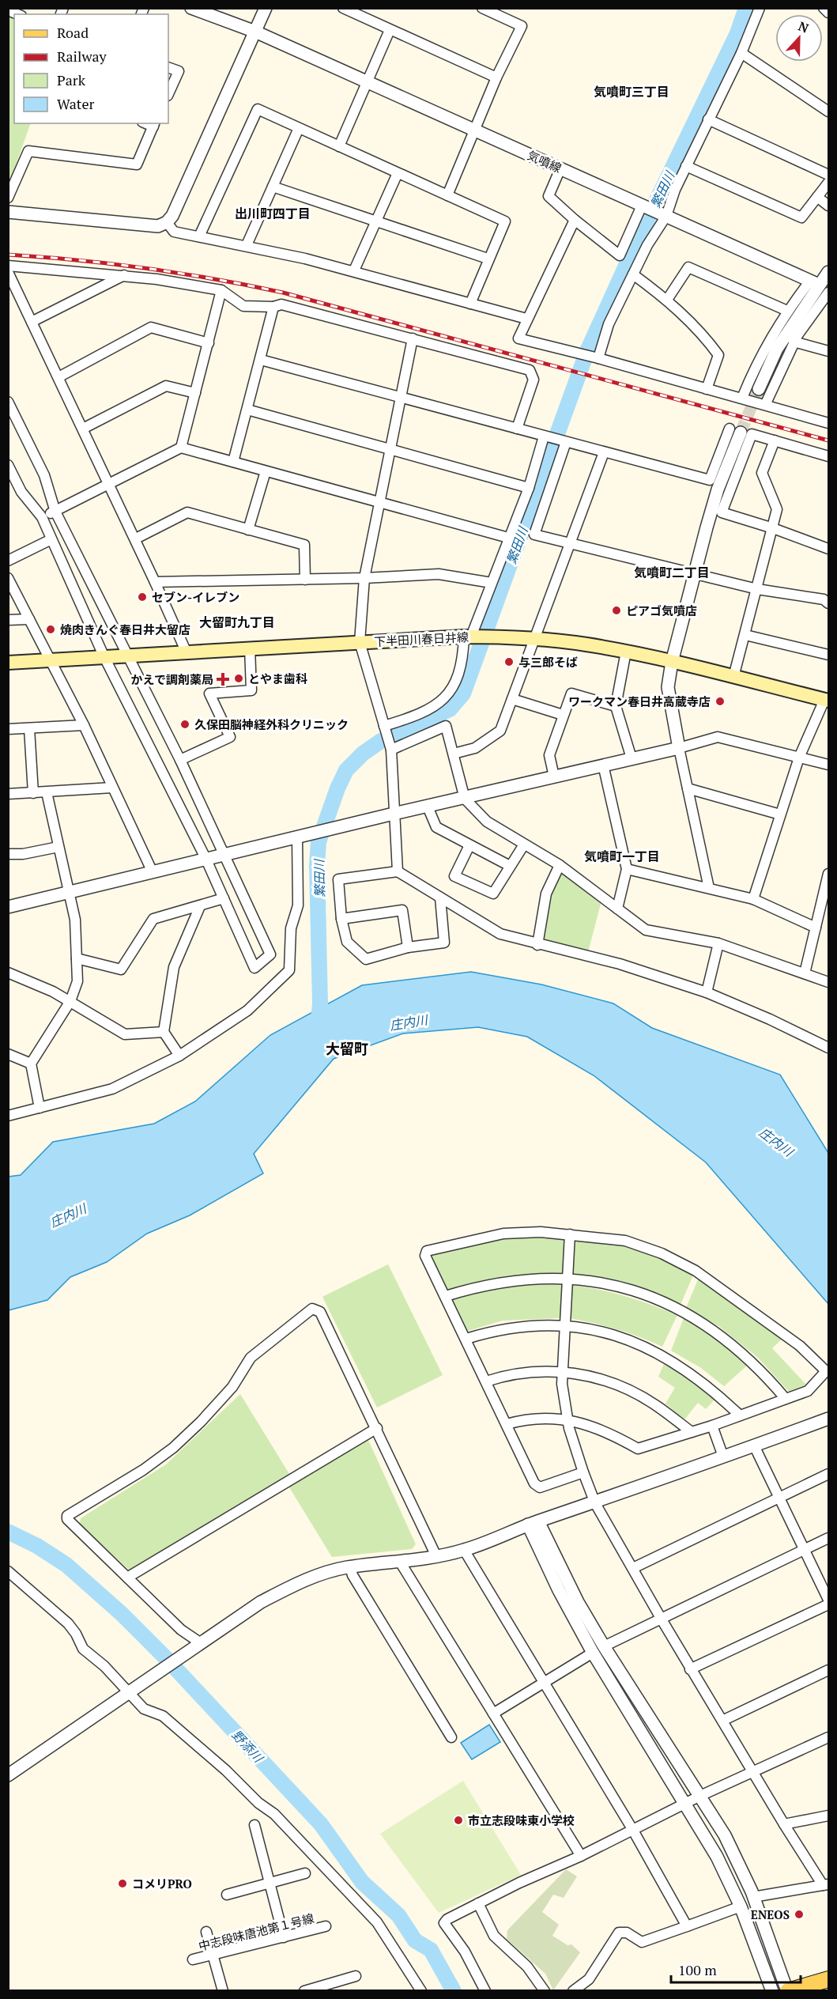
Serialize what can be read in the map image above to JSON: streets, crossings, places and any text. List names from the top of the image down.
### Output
{
  "streets": {
    "main road": ["下半田川春日井線"],
    "street": ["気噴線", "中志段味唐池第１号線"]
  },
  "districts": [
    "気噴町三丁目",
    "出川町四丁目",
    "気噴町二丁目",
    "大留町九丁目",
    "気噴町一丁目",
    "大留町"
  ],
  "water": ["繁田川", "庄内川", "野添川"],
  "places": {
    "other": [
      "セブン-イレブン",
      "ピアゴ気噴店",
      "焼肉きんぐ春日井大留店",
      "与三郎そば",
      "とやま歯科",
      "ワークマン春日井高蔵寺店",
      "久保田脳神経外科クリニック",
      "市立志段味東小学校",
      "コメリPRO",
      "ENEOS"
    ],
    "health": ["かえで調剤薬局"]
  },
  "legend": [
    "Road",
    "Railway",
    "Park",
    "Water"
  ],
  "scale_bar": "100 m",
  "north": "top"
}
